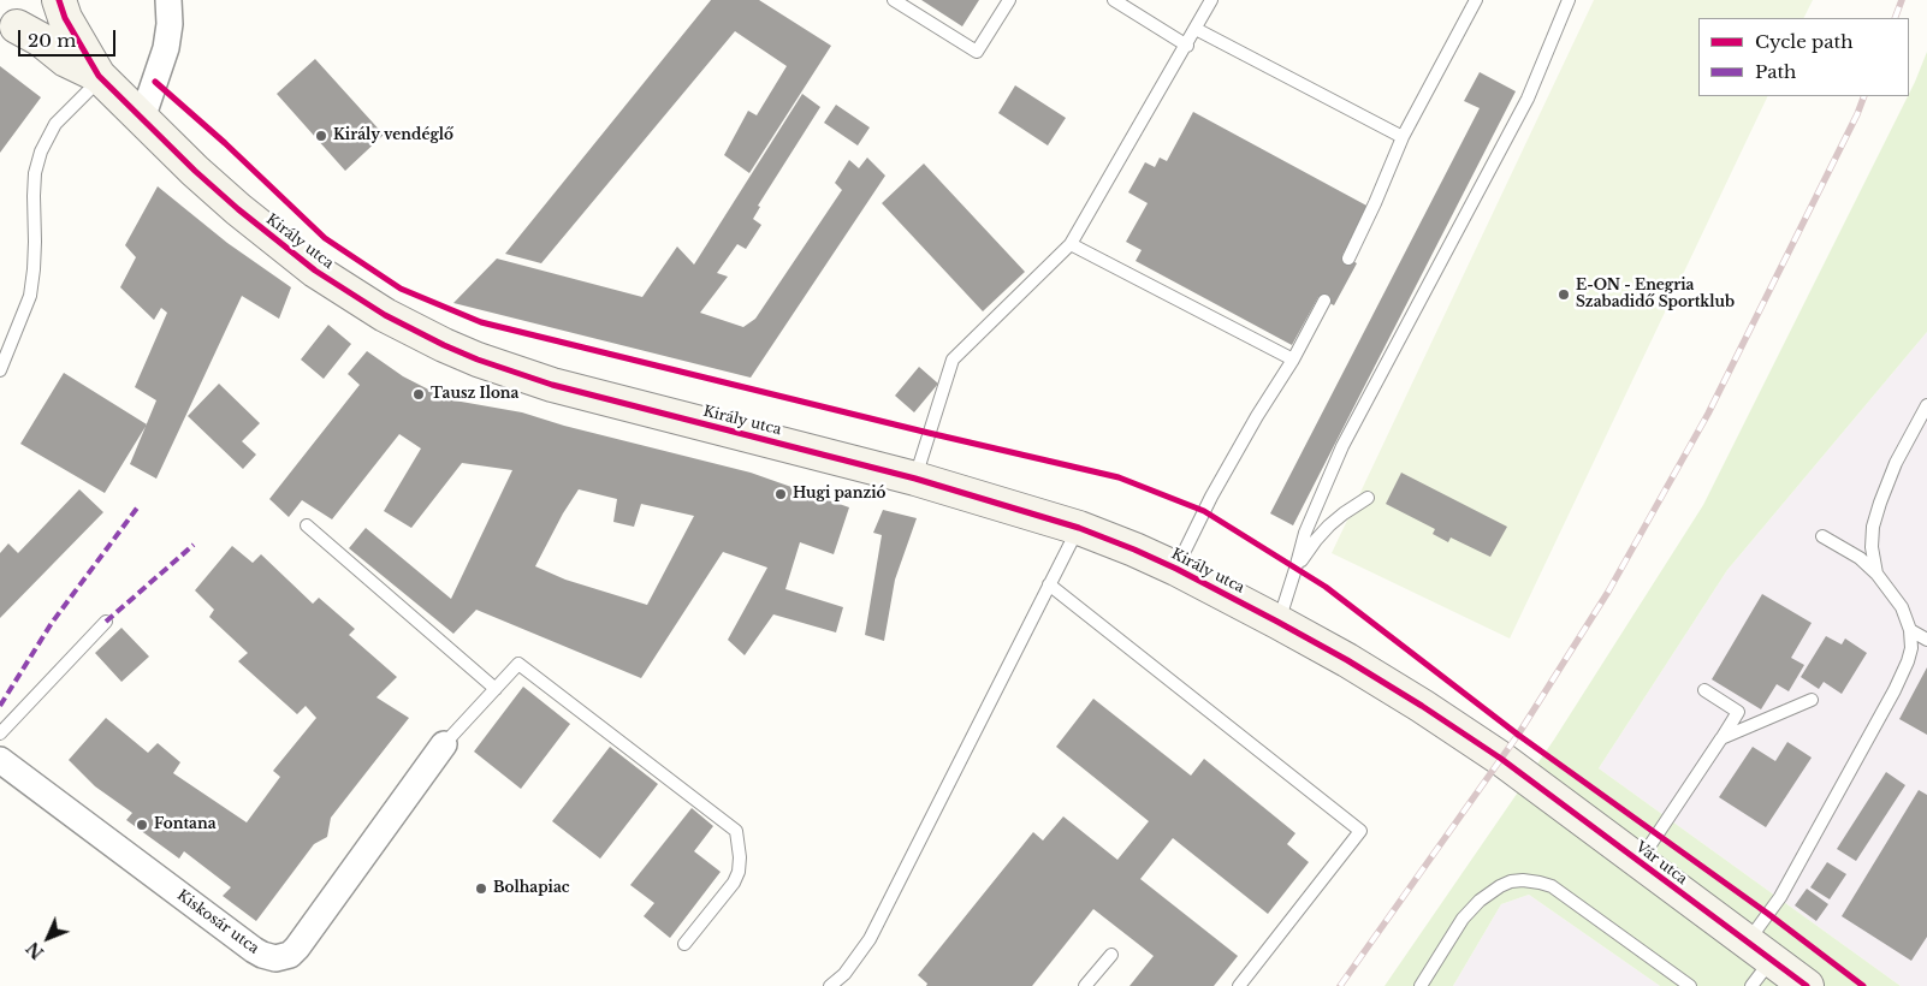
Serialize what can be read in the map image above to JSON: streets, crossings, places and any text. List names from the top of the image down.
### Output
{
  "streets": {
    "main road": ["Király utca", "Vár utca"],
    "street": ["Kiskosár utca"]
  },
  "crossings": [
    ["Király utca", "Vár utca"]
  ],
  "places": [
    "Király vendéglő",
    "E-ON - Enegria Szabadidő Sportklub",
    "Tausz Ilona",
    "Hugi panzió",
    "Fontana",
    "Bolhapiac"
  ],
  "legend": ["Cycle path", "Path"],
  "scale_bar": "20 m",
  "north": "bottom left"
}
